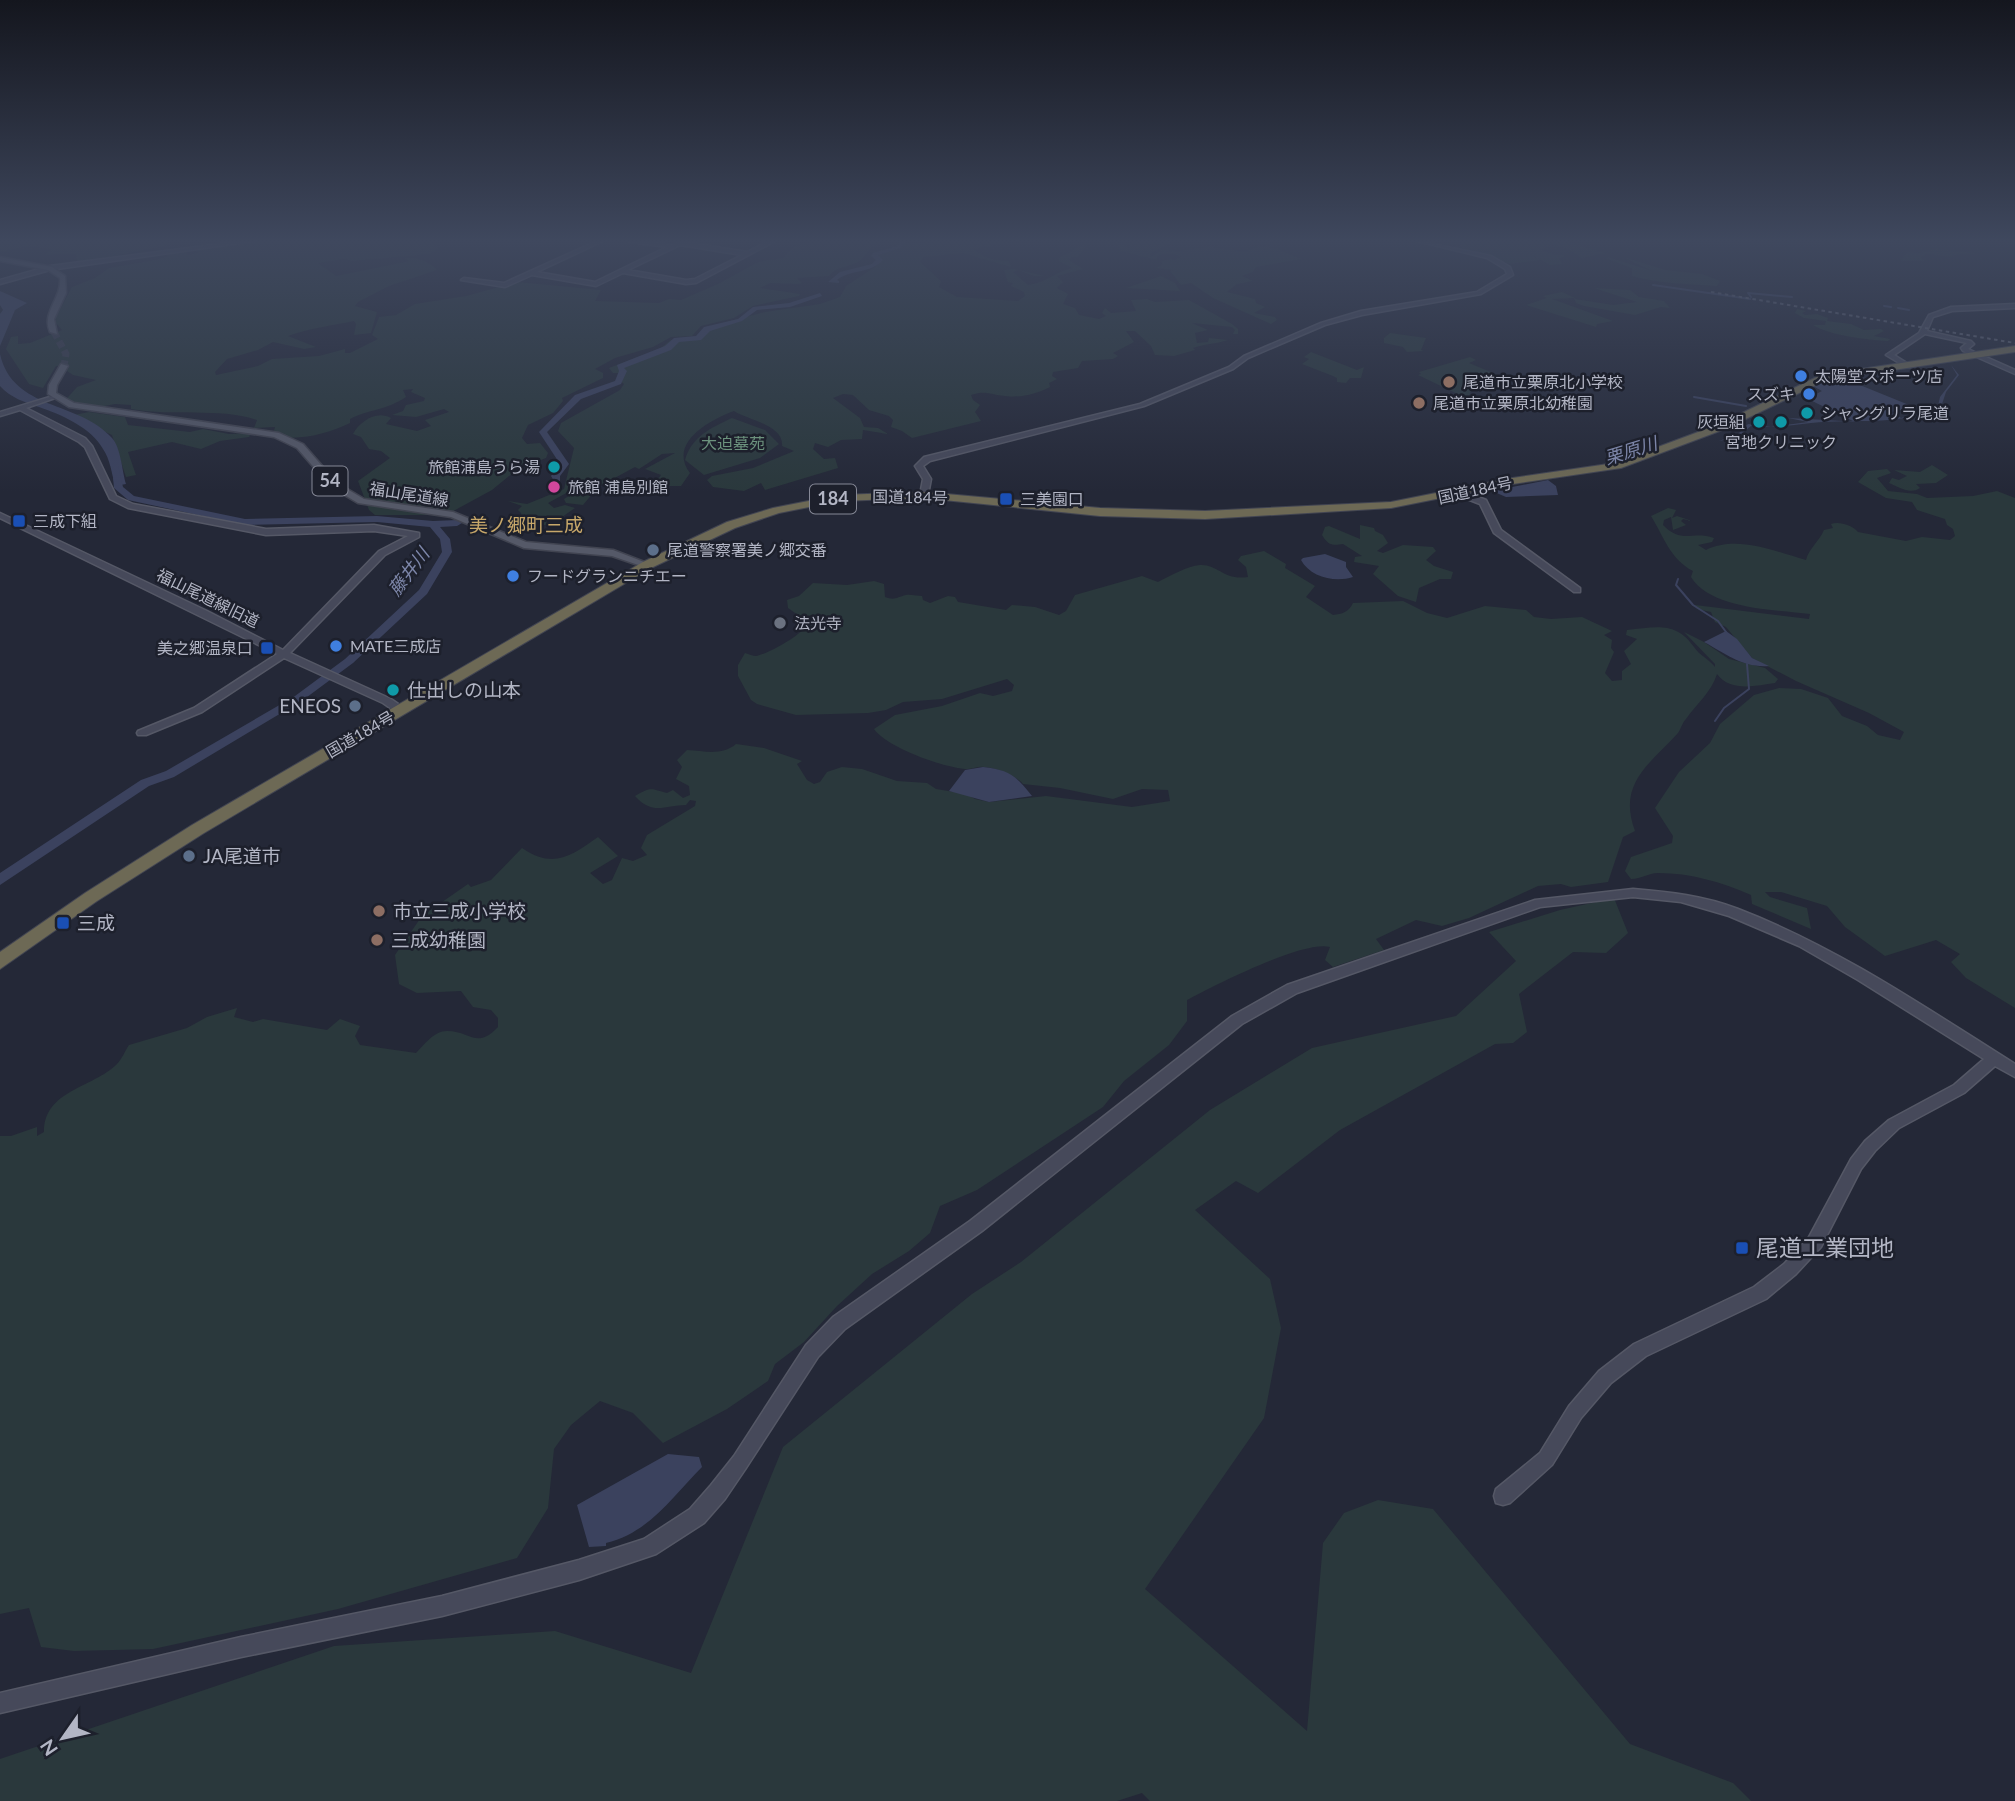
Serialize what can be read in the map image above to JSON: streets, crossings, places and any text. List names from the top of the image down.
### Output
{
  "streets": {
    "highway": ["国道184号", "184"],
    "main road": ["54", "福山尾道線"],
    "street": ["福山尾道線旧道"]
  },
  "crossings": [
    ["国道184号", "福山尾道線"],
    ["国道184号", "福山尾道線旧道"]
  ],
  "districts": ["美ノ郷町三成"],
  "water": ["栗原川", "藤井川"],
  "parks": ["大迫墓苑"],
  "places": {
    "other": [
      "太陽堂スポーツ店",
      "尾道市立栗原北小学校",
      "スズキ",
      "尾道市立栗原北幼稚園",
      "シャングリラ尾道",
      "灰垣組",
      "宮地クリニック",
      "旅館浦島うら湯",
      "旅館 浦島別館",
      "尾道警察署美ノ郷交番",
      "フードグランニチエー",
      "法光寺",
      "MATE三成店",
      "仕出しの山本",
      "ENEOS",
      "JA尾道市",
      "市立三成小学校",
      "三成幼稚園"
    ],
    "transit": [
      "三美園口",
      "三成下組",
      "美之郷温泉口",
      "三成",
      "尾道工業団地"
    ]
  },
  "north": "bottom left"
}
